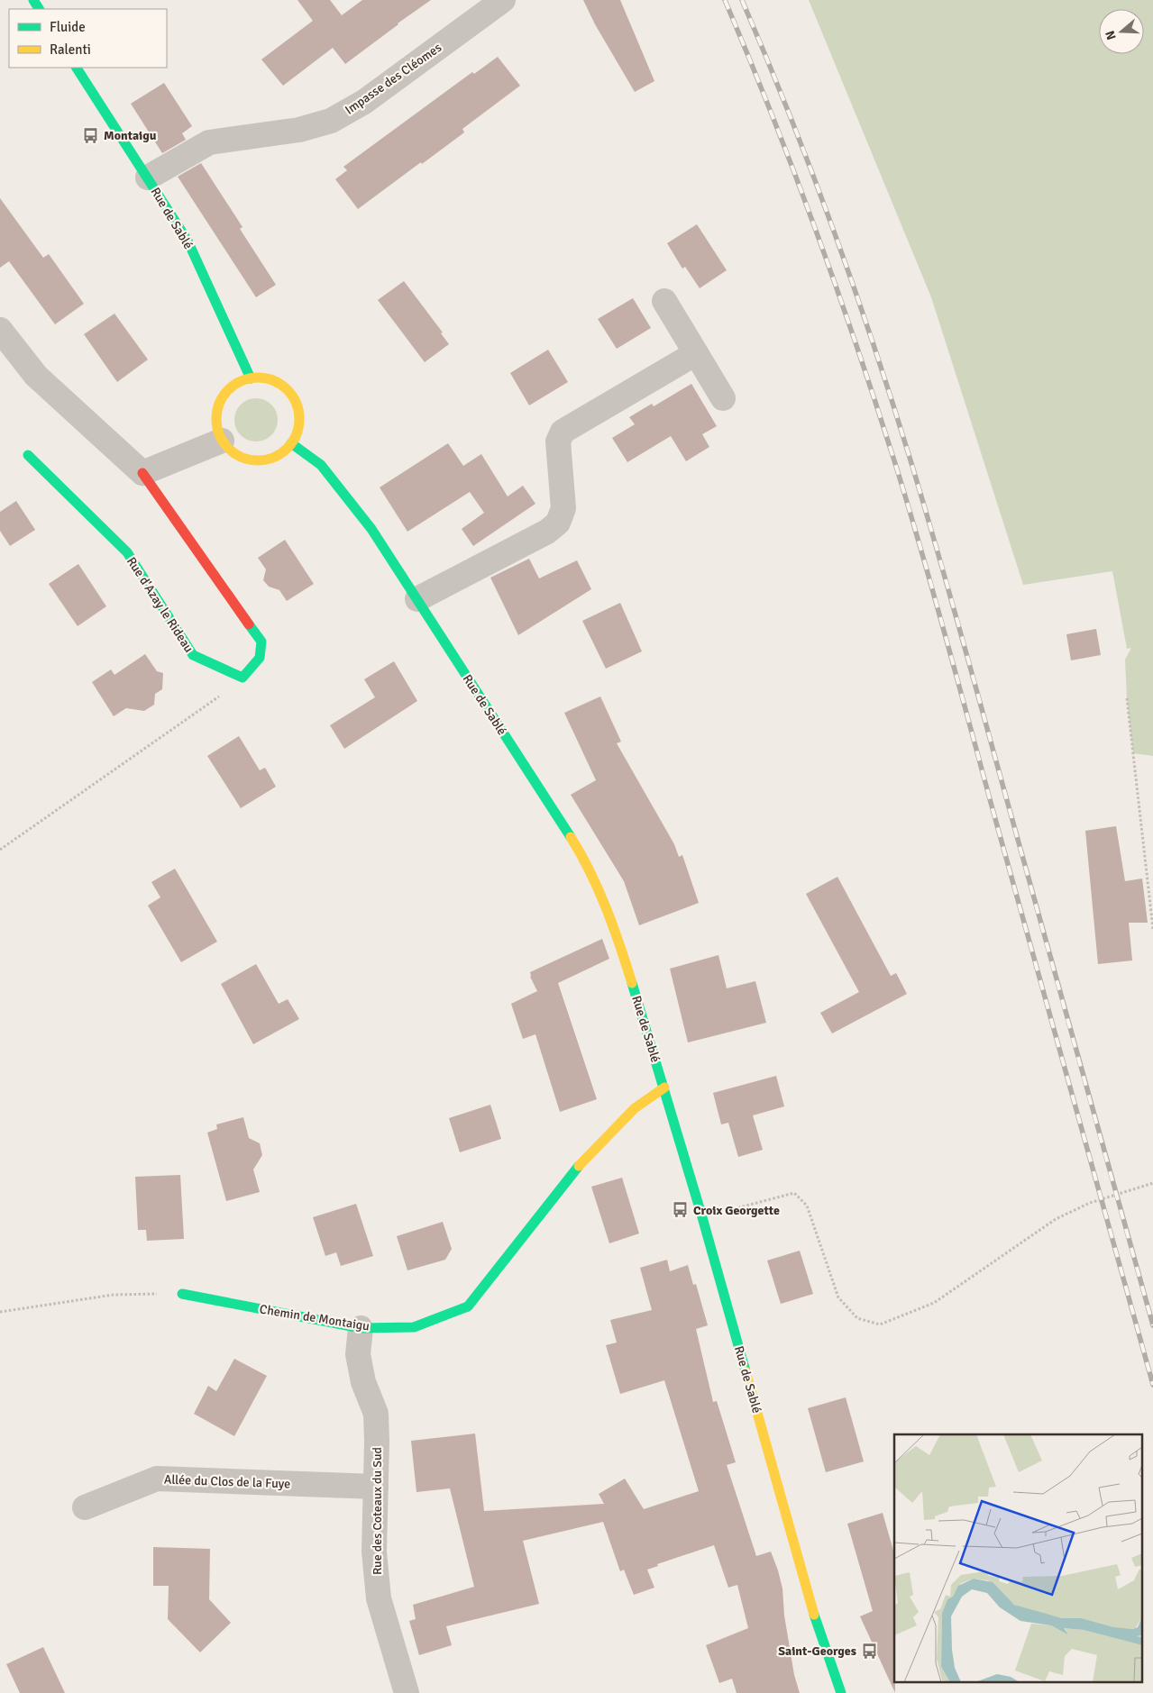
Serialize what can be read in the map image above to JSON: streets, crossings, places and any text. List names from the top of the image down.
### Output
{
  "streets": {
    "main road": ["Rue de Sablé", "Rue d'Azay le Rideau", "Chemin de Montaigu"],
    "street": ["Impasse des Cléomes", "Allée du Clos de la Fuye", "Rue des Coteaux du Sud"]
  },
  "crossings": [
    ["Impasse des Cléomes", "Rue de Sablé"],
    ["Rue de Sablé", "Chemin de Montaigu"],
    ["Chemin de Montaigu", "Rue des Coteaux du Sud"],
    ["Allée du Clos de la Fuye", "Rue des Coteaux du Sud"]
  ],
  "places": {
    "bus stop": ["Montaigu", "Croix Georgette", "Saint-Georges"]
  },
  "legend": ["Fluide", "Ralenti"],
  "north": "left"
}
